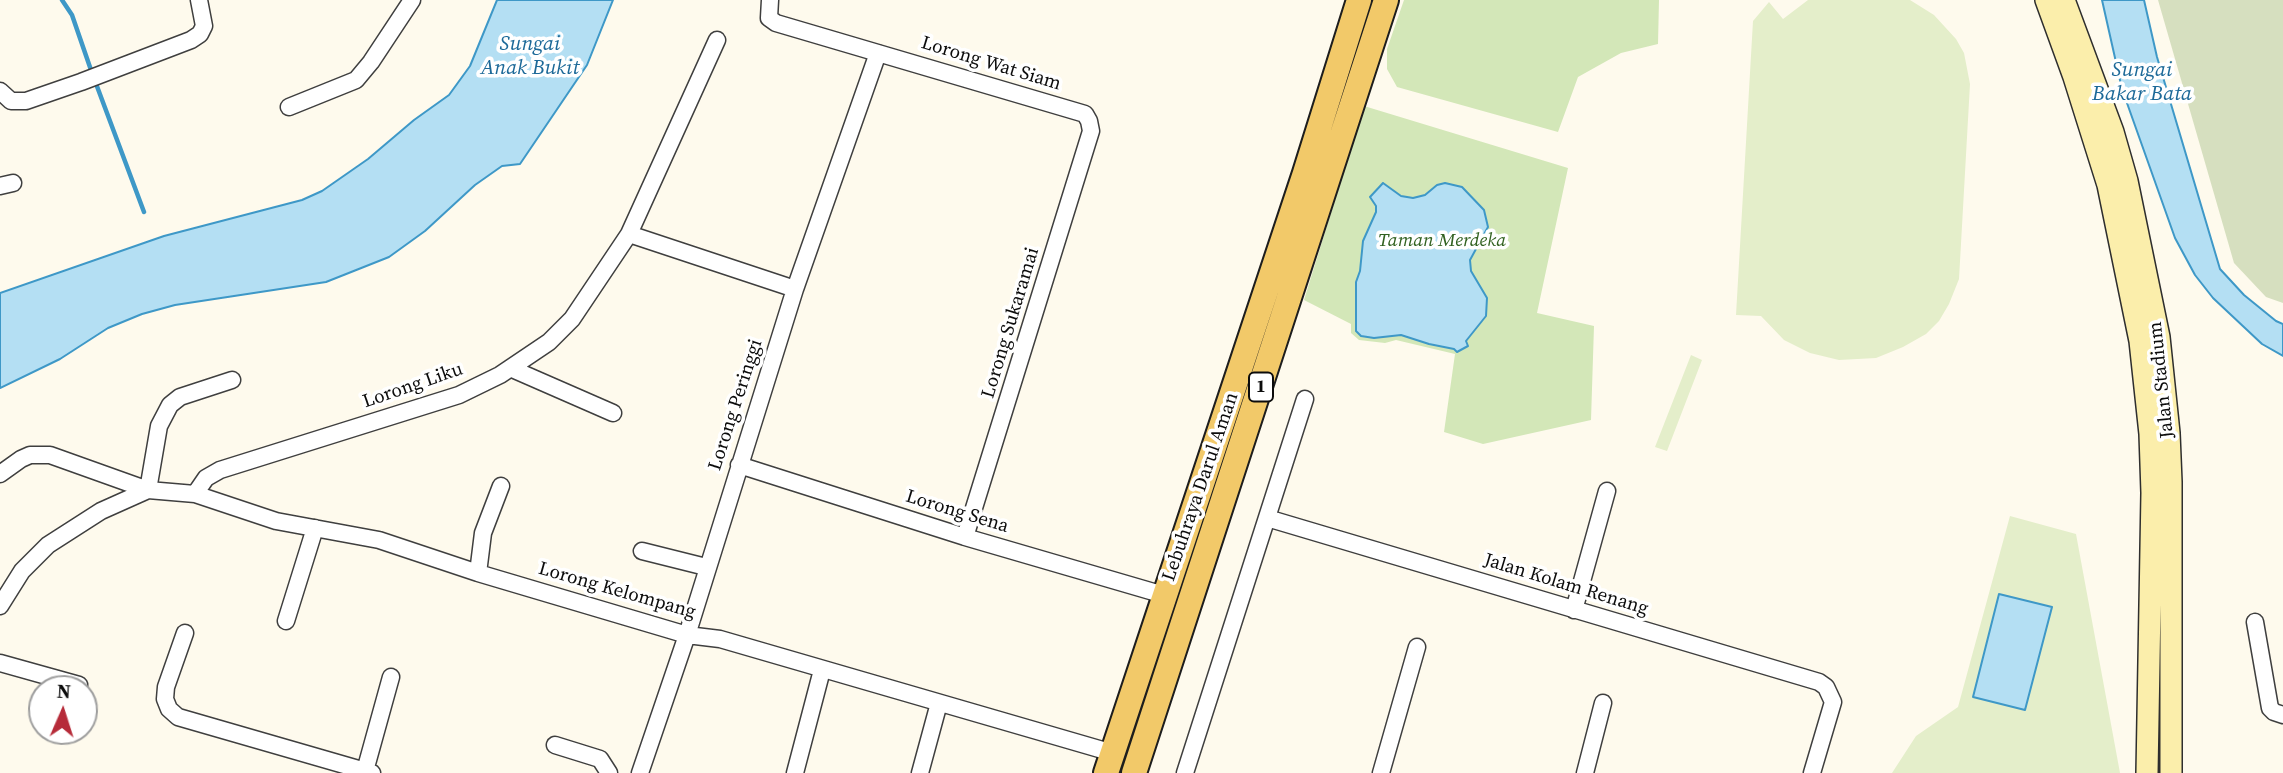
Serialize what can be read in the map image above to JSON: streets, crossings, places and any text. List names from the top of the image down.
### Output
{
  "streets": {
    "main road": ["Jalan Stadium", "1", "Lebuhraya Darul Aman"],
    "street": [
      "Lorong Wat Siam",
      "Lorong Sukaramai",
      "Lorong Liku",
      "Lorong Peringgi",
      "Lorong Sena",
      "Jalan Kolam Renang",
      "Lorong Kelompang"
    ]
  },
  "crossings": [
    ["Lorong Wat Siam", "Lorong Sukaramai"],
    ["Lorong Wat Siam", "Lorong Peringgi"],
    ["Lorong Sukaramai", "Lorong Sena"],
    ["Lorong Liku", "Lorong Kelompang"],
    ["Lorong Peringgi", "Lorong Sena"],
    ["Lorong Peringgi", "Lorong Kelompang"],
    ["Lebuhraya Darul Aman", "Lorong Sena"],
    ["Lebuhraya Darul Aman", "Lorong Kelompang"]
  ],
  "water": ["Sungai Anak Bukit", "Sungai Bakar Bata"],
  "parks": ["Taman Merdeka"],
  "north": "top"
}
